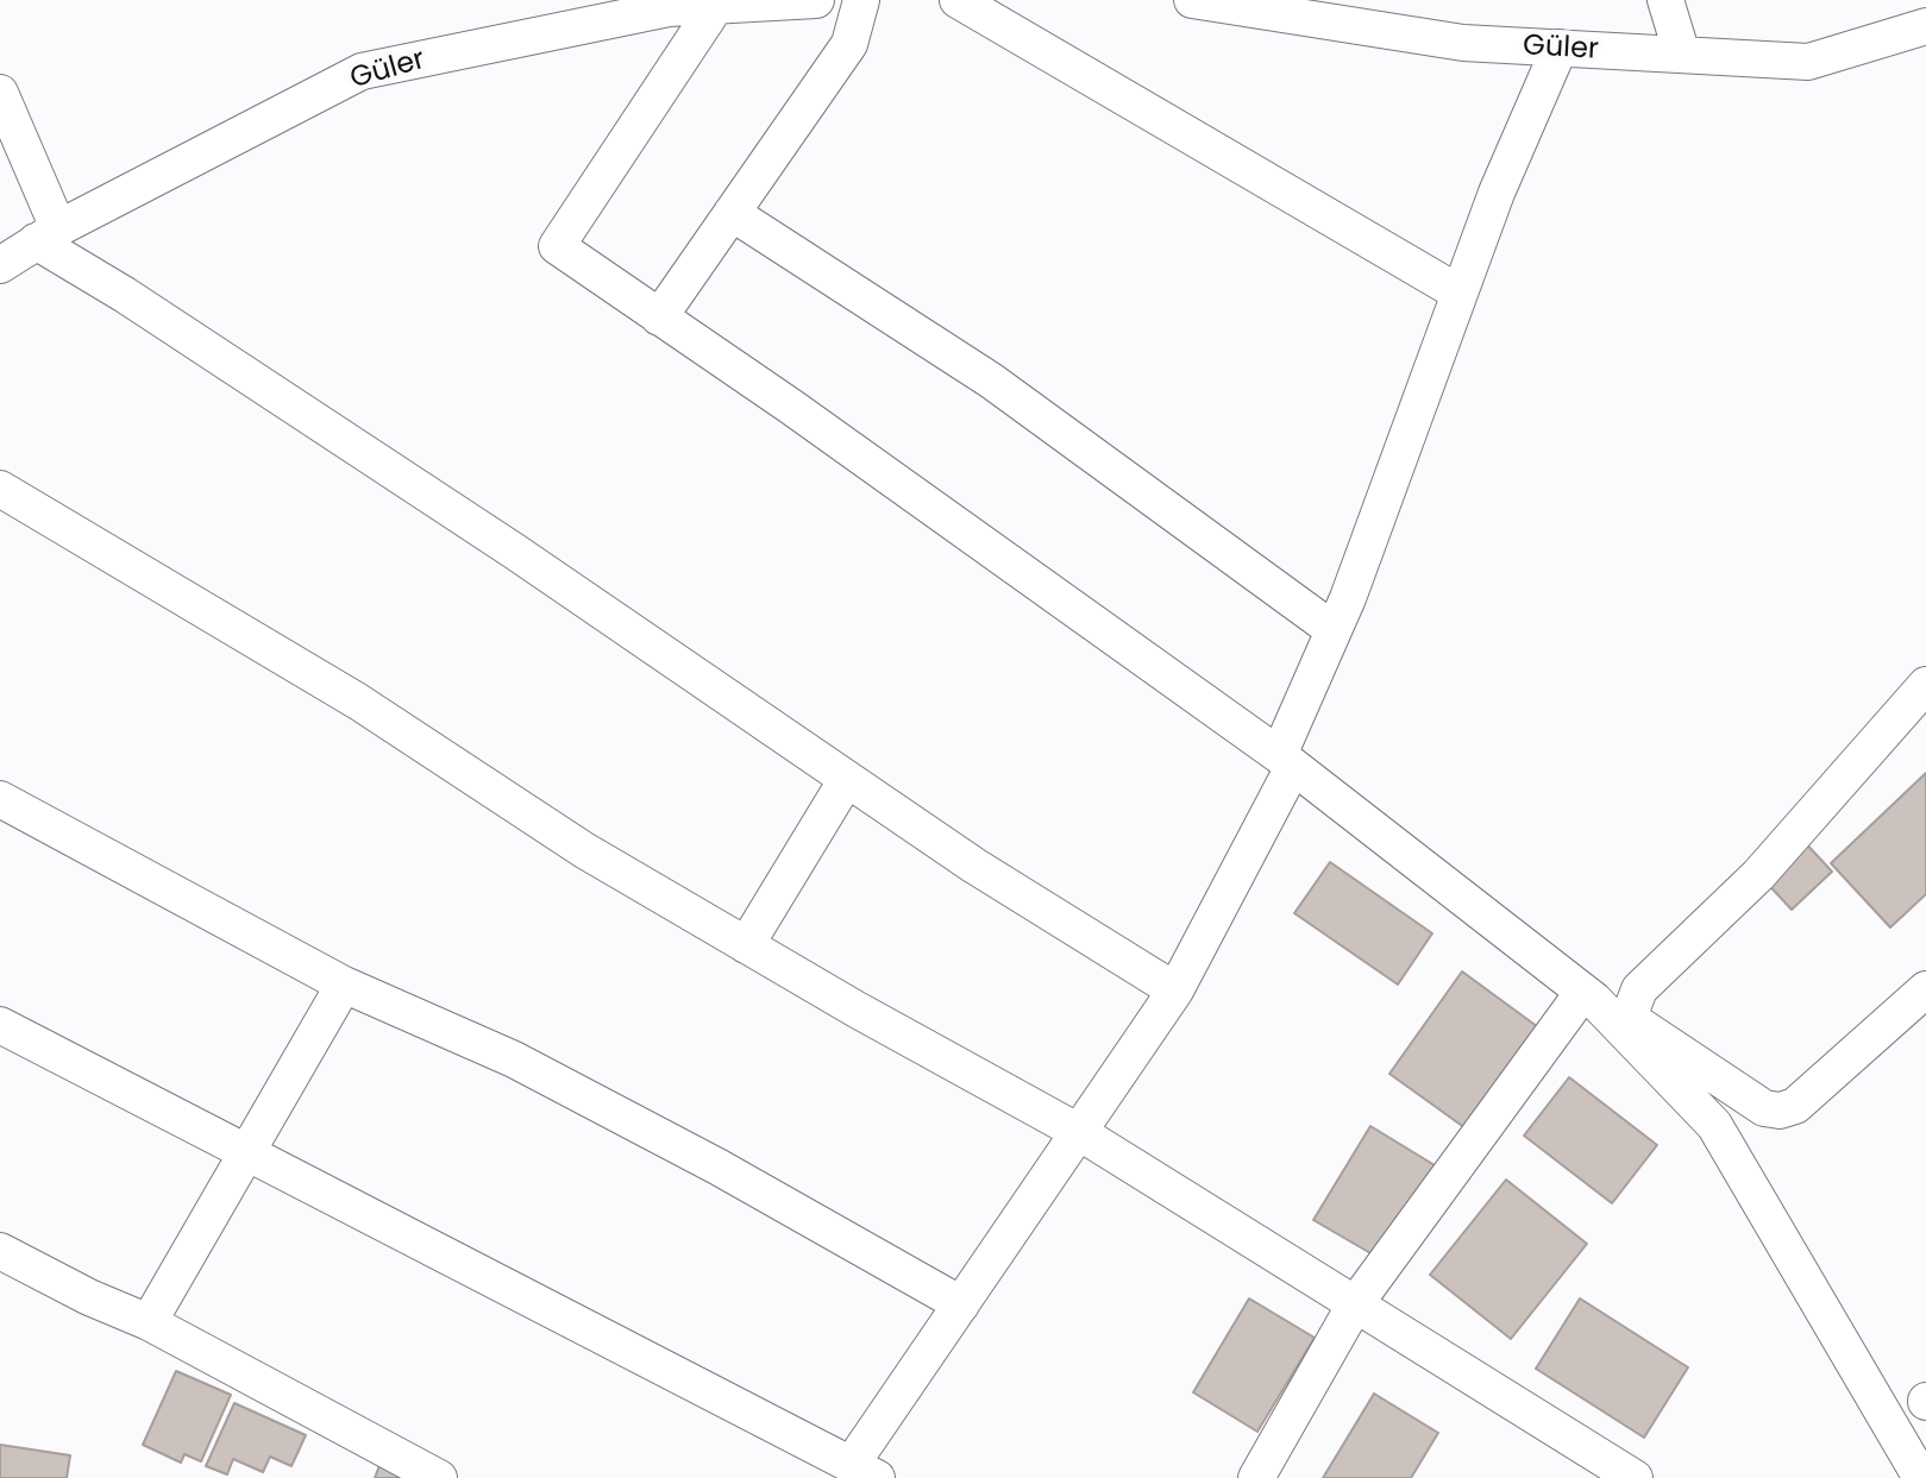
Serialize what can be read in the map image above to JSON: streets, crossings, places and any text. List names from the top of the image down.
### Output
{
  "streets": {
    "street": ["Güler"]
  }
}
